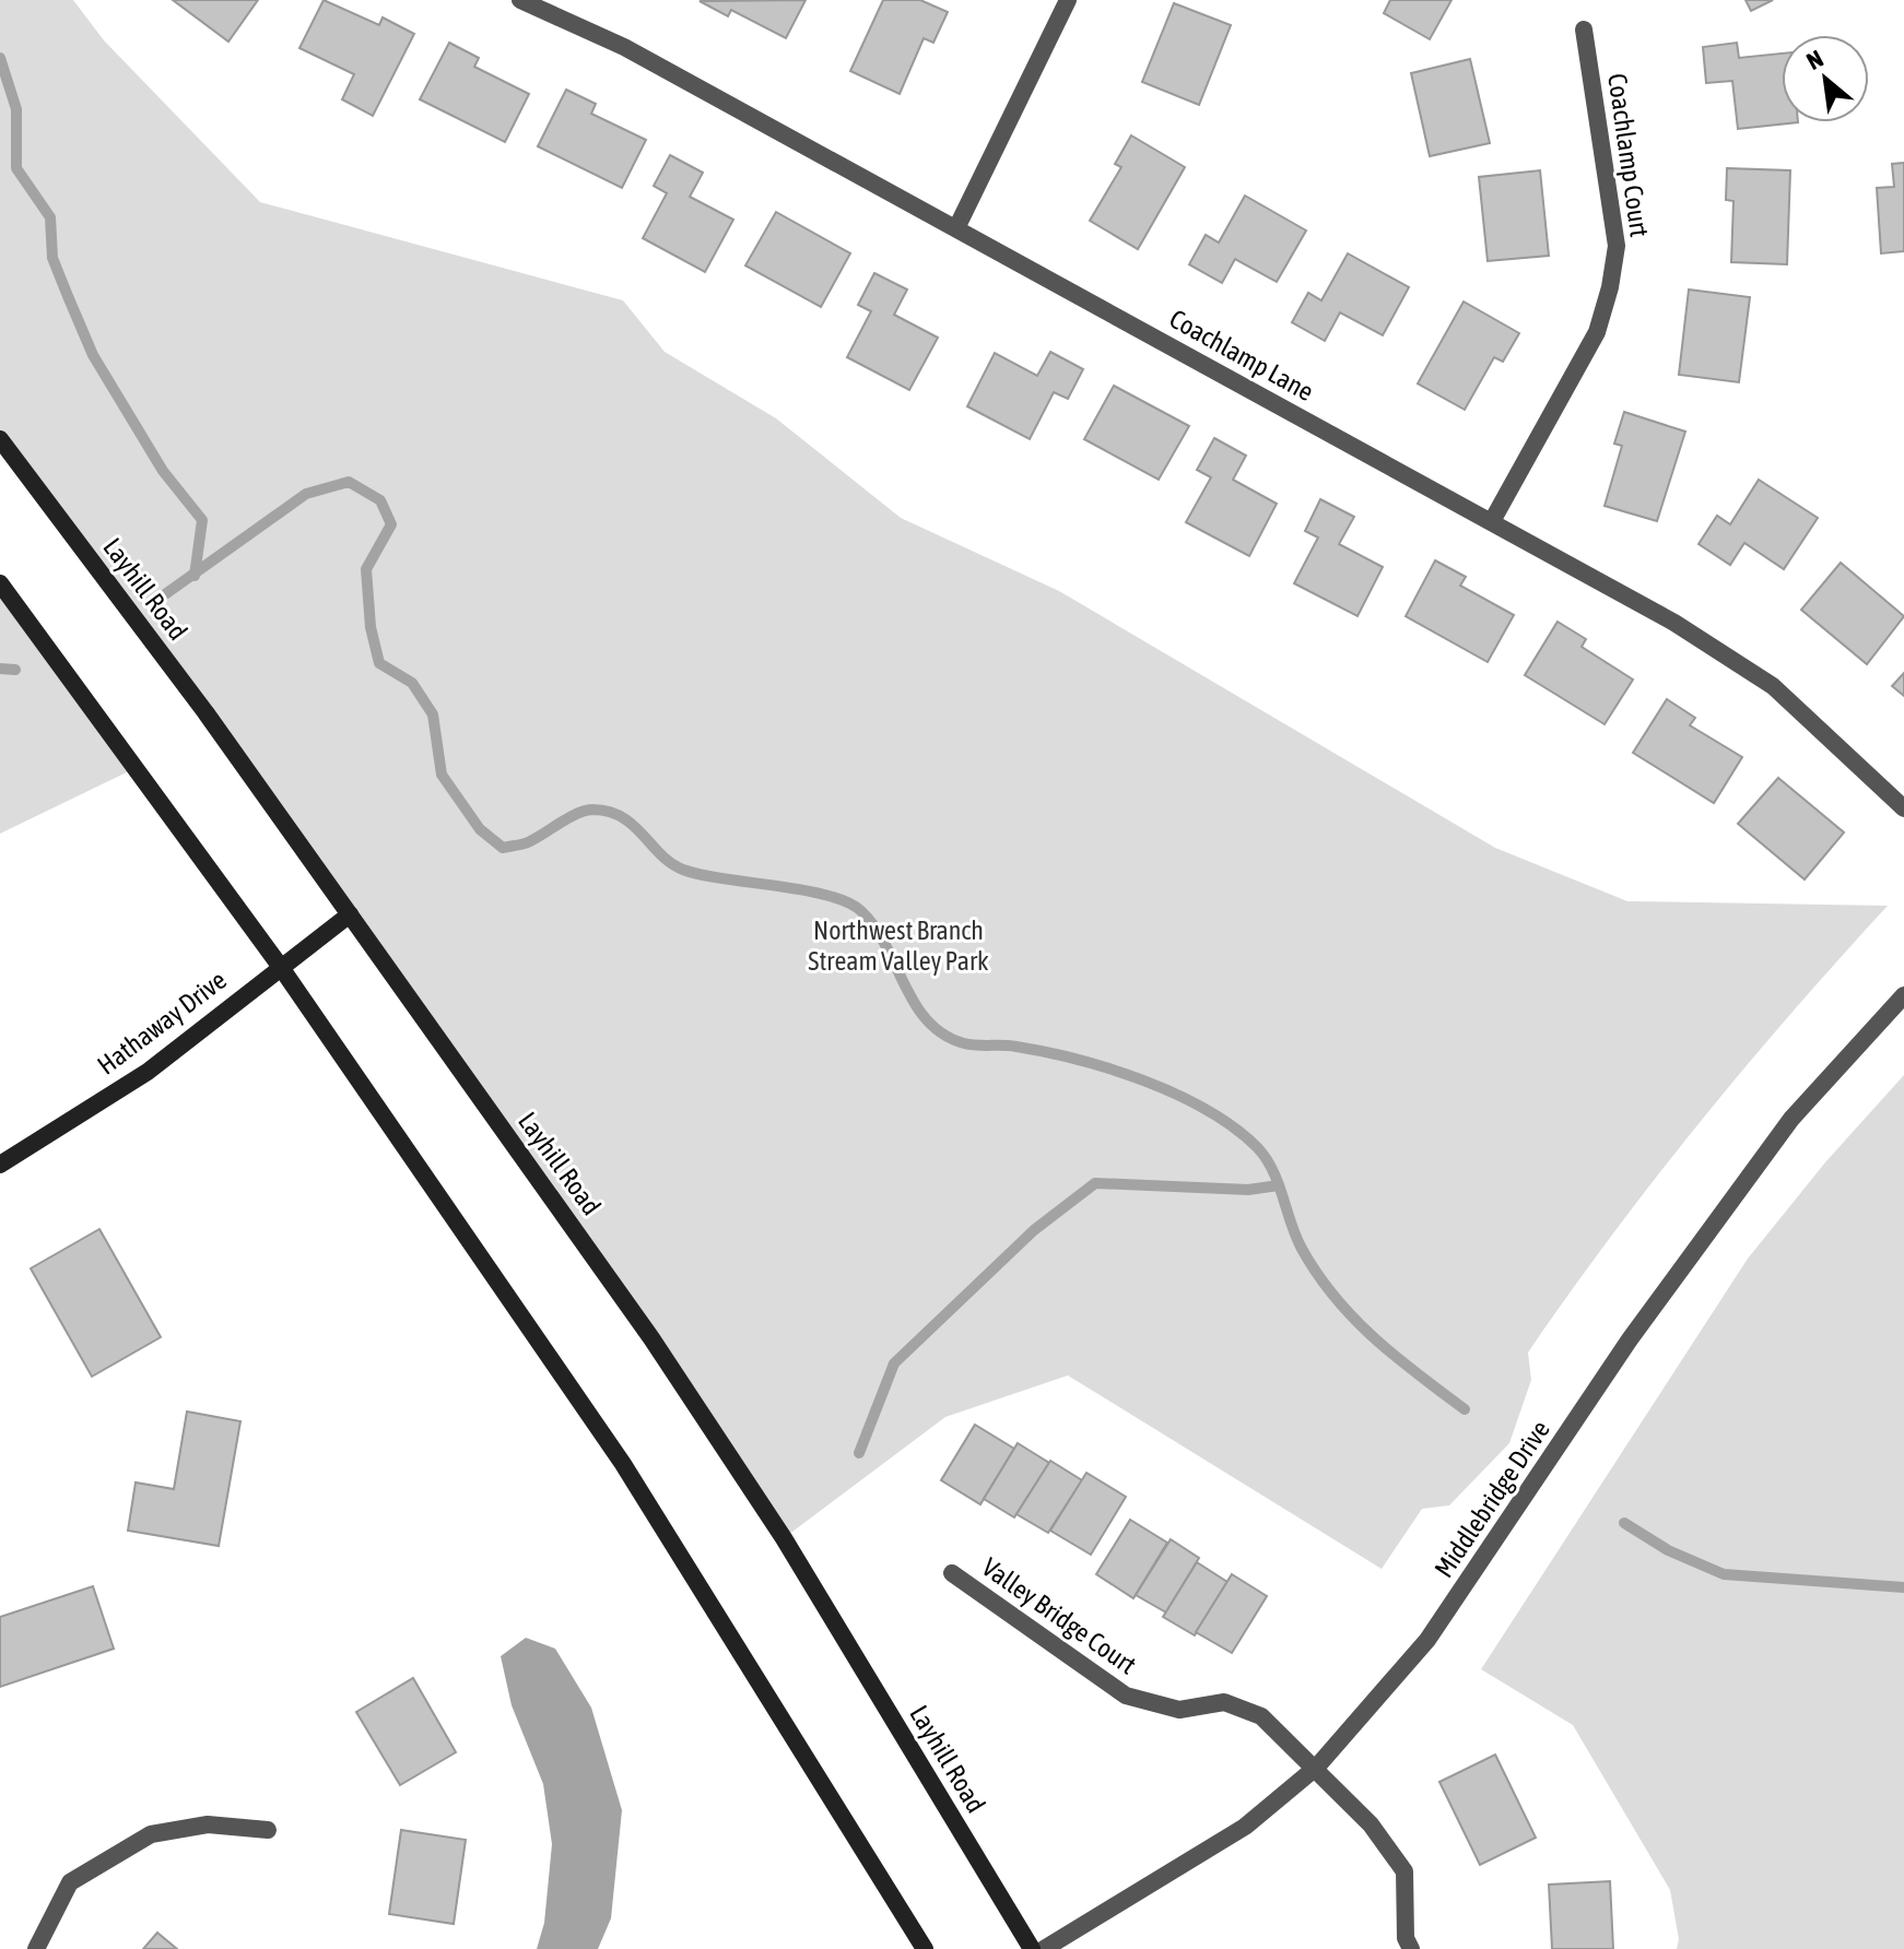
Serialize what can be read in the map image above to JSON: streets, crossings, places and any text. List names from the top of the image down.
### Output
{
  "streets": {
    "main road": ["Layhill Road", "Hathaway Drive"],
    "street": [
      "Coachlamp Court",
      "Coachlamp Lane",
      "Middlebridge Drive",
      "Valley Bridge Court"
    ]
  },
  "crossings": [
    ["Coachlamp Court", "Coachlamp Lane"],
    ["Layhill Road", "Hathaway Drive"],
    ["Middlebridge Drive", "Valley Bridge Court"]
  ],
  "parks": ["Northwest Branch Stream Valley Park"],
  "north": "top left"
}
